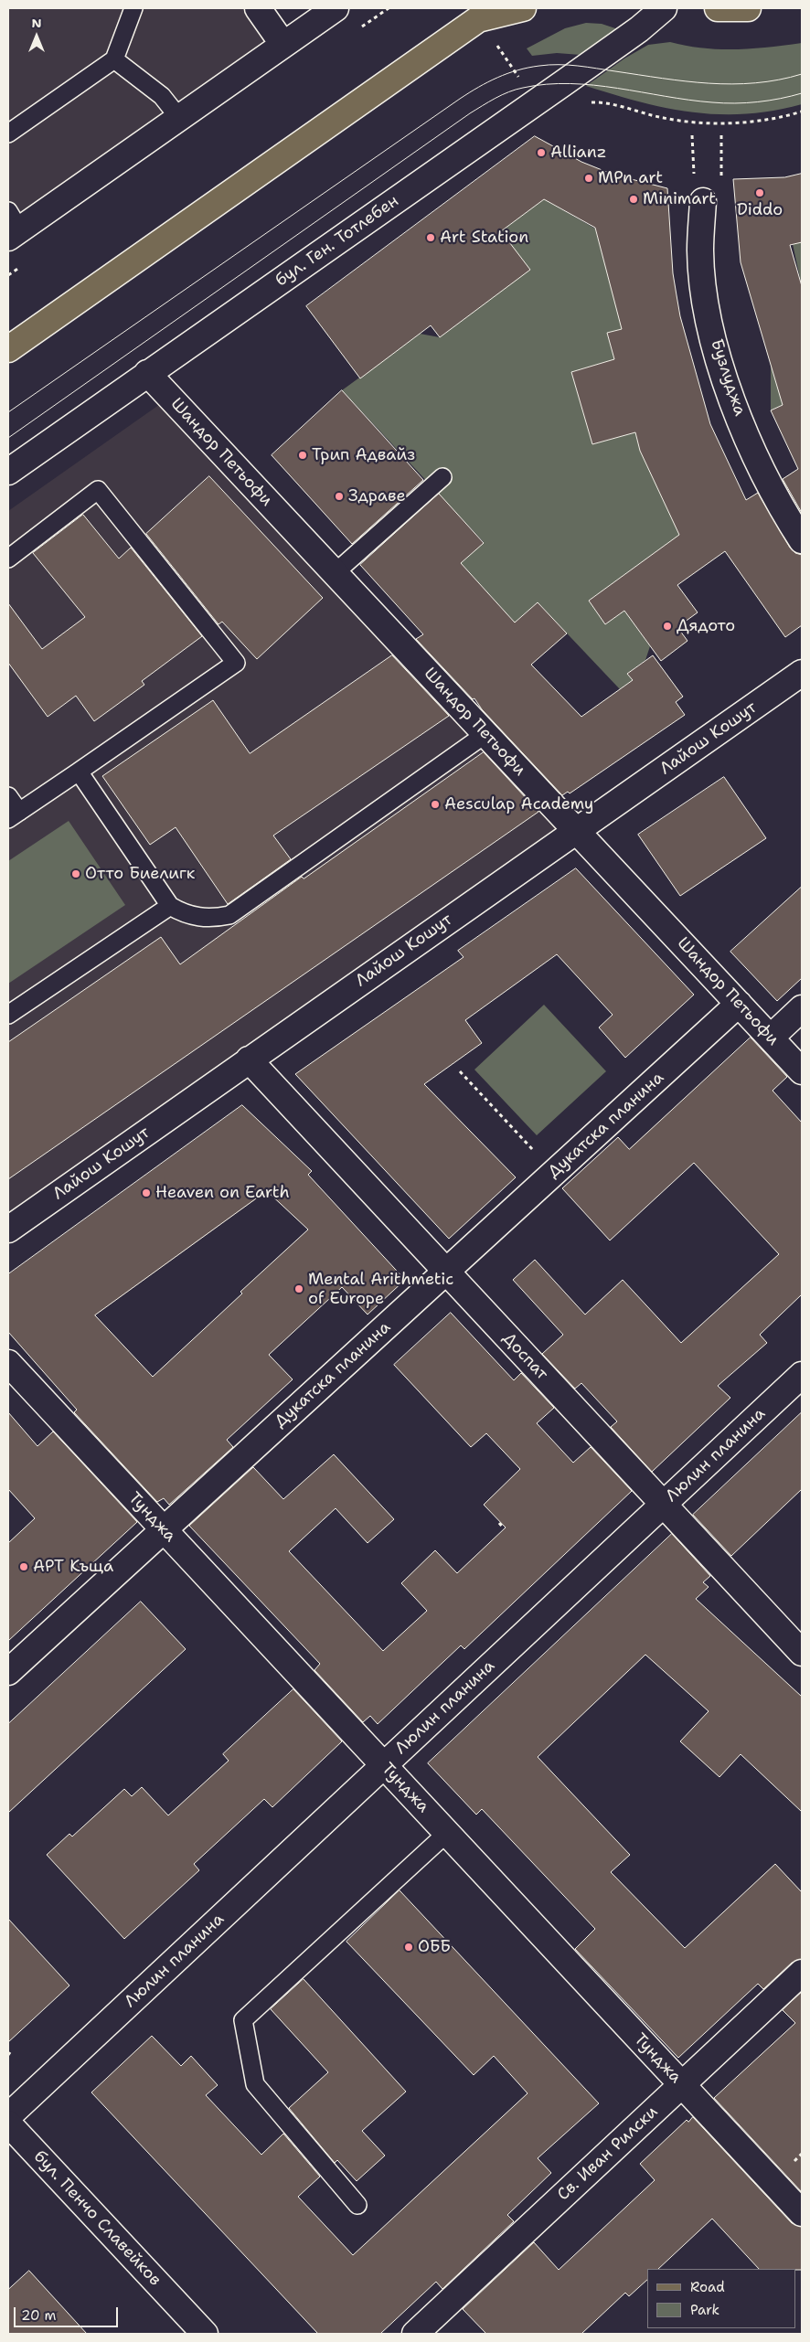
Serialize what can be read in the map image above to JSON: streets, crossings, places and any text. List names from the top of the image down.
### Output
{
  "streets": {
    "street": [
      "бул. Ген. Тотлебен",
      "Бузлуджа",
      "Шандор Петьофи",
      "Лайош Кошут",
      "Дукатска планина",
      "Доспат",
      "Люлин планина",
      "Тунджа",
      "Св. Иван Рилски",
      "бул. Пенчо Славейков"
    ]
  },
  "crossings": [
    ["бул. Ген. Тотлебен", "Шандор Петьофи"],
    ["Шандор Петьофи", "Лайош Кошут"],
    ["Шандор Петьофи", "Дукатска планина"],
    ["Лайош Кошут", "Доспат"],
    ["Дукатска планина", "Доспат"],
    ["Дукатска планина", "Тунджа"],
    ["Доспат", "Люлин планина"],
    ["Люлин планина", "Тунджа"],
    ["Тунджа", "Св. Иван Рилски"]
  ],
  "places": [
    "Allianz",
    "MPn art",
    "Diddo",
    "Minimart",
    "Art Station",
    "Трип Адвайз",
    "Здраве",
    "Дядото",
    "Aesculap Academy",
    "Отто Биелигк",
    "Heaven on Earth",
    "Mental Arithmetic of Europe",
    "АРТ Къща",
    "ОББ"
  ],
  "legend": ["Road", "Park"],
  "scale_bar": "20 m",
  "north": "top"
}
